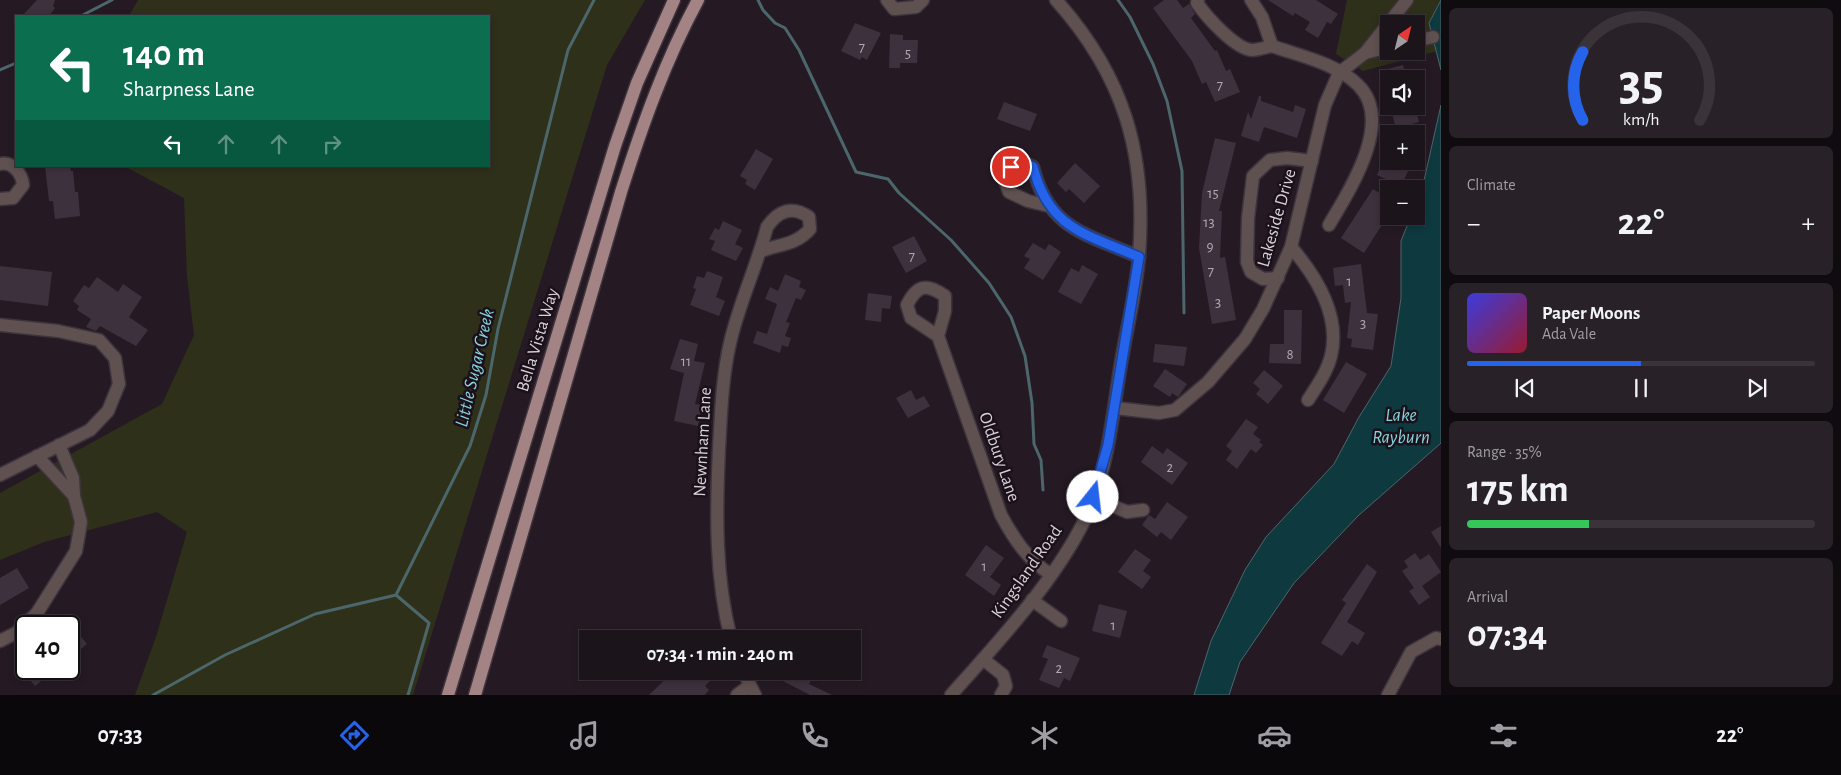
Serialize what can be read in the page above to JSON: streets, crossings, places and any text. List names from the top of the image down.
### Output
{
  "streets": {
    "main road": ["Bella Vista Way"],
    "street": [
      "Lakeside Drive",
      "Newnham Lane",
      "Oldbury Lane",
      "Kingsland Road"
    ]
  },
  "crossings": [
    ["Lakeside Drive", "Kingsland Road"],
    ["Oldbury Lane", "Kingsland Road"]
  ],
  "water": ["Little Sugar Creek", "Lake Rayburn"],
  "house_numbers": [
    "7",
    "5",
    "7",
    "15",
    "13",
    "9",
    "7",
    "7",
    "1",
    "3",
    "3",
    "8",
    "11",
    "2",
    "1",
    "1",
    "2"
  ],
  "north": "top right",
  "page": {
    "map_buttons": ["+", "−"],
    "turn": ["140 m", "Sharpness Lane"],
    "tile": [
      "Climate",
      ["Range · 35%", "175 km"],
      ["Arrival", "07:34"]
    ],
    "heat": ["−", "22°", "+"],
    "song": ["Paper Moons", "Ada Vale"],
    "limit": "40",
    "trip": "07:34 · 1 min · 240 m",
    "tabs": ["07:33", "22°"],
    "gauge": ["35", "km/h"]
  }
}
